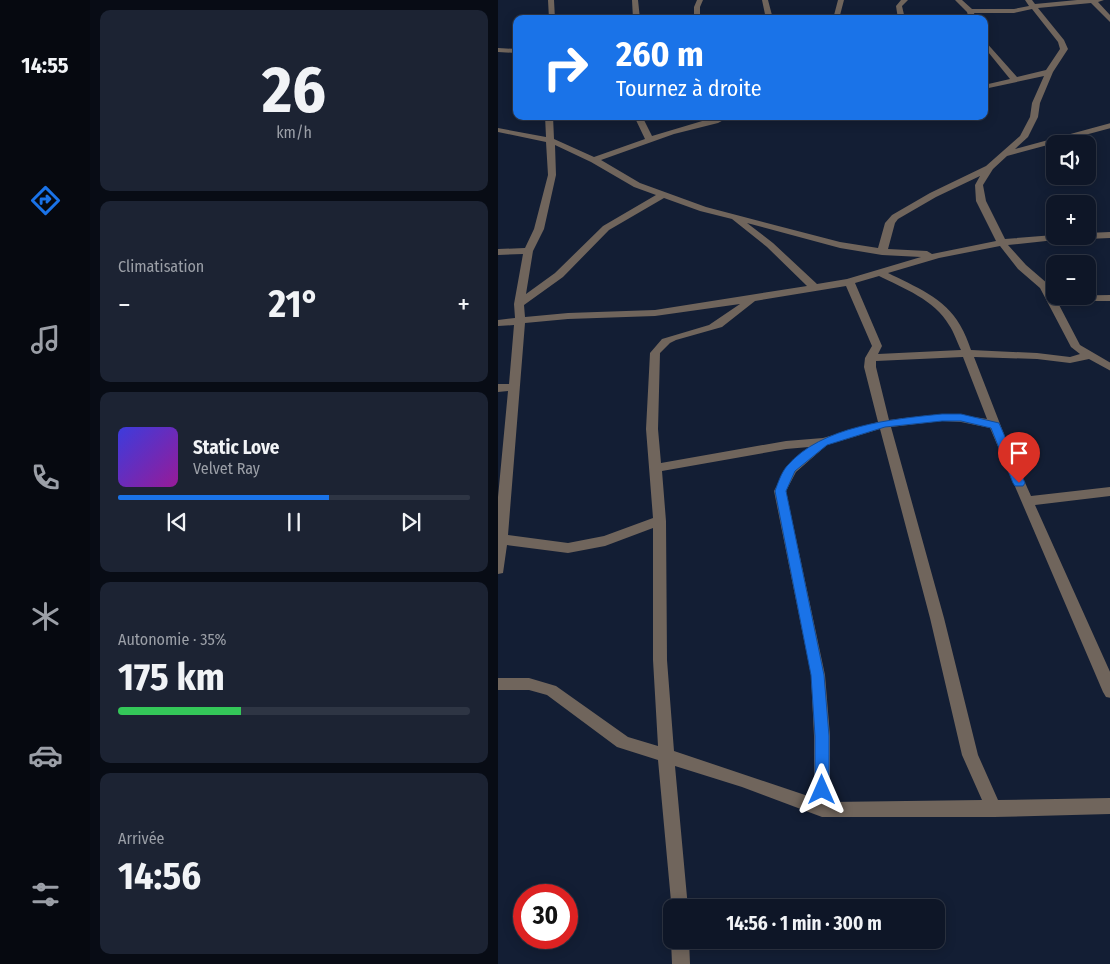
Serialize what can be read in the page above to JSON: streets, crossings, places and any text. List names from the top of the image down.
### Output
{
  "page": {
    "tabs": "14:55",
    "tile": [
      ["26", "km/h"],
      "Climatisation",
      ["Autonomie · 35%", "175 km"],
      ["Arrivée", "14:56"]
    ],
    "turn": ["260 m", "Tournez à droite"],
    "map_buttons": ["+", "−"],
    "heat": ["−", "21°", "+"],
    "song": ["Static Love", "Velvet Ray"],
    "limit": "30",
    "trip": "14:56 · 1 min · 300 m"
  }
}
